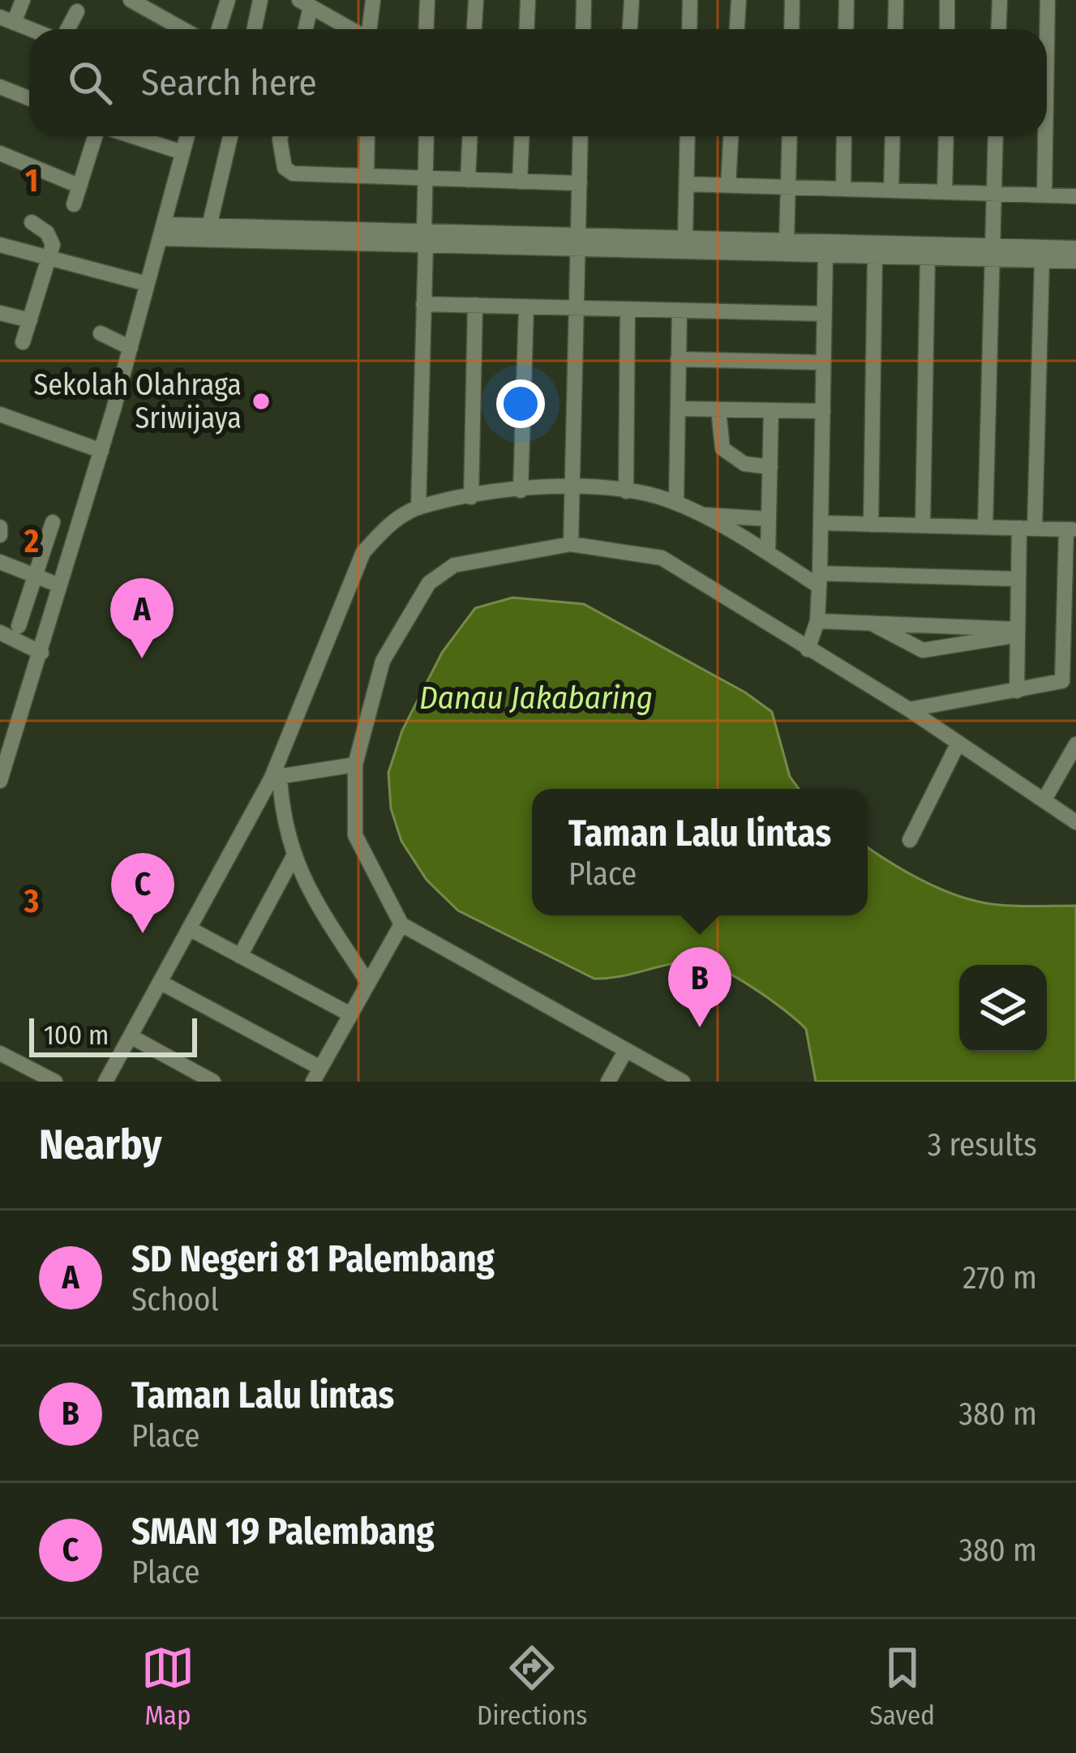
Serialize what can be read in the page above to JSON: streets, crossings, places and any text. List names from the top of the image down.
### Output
{
  "water": ["Danau Jakabaring"],
  "places": ["Sekolah Olahraga Sriwijaya"],
  "scale_bar": "100 m",
  "page": {
    "search": "Search here",
    "pins": ["A", "C", "B"],
    "popup": ["Taman Lalu lintas", "Place"],
    "scale": "100 m",
    "heading": ["Nearby", "3 results"],
    "list": [
      {
        "mark": "A",
        "name": "SD Negeri 81 Palembang",
        "note": "School",
        "value": "270 m"
      },
      {
        "mark": "B",
        "name": "Taman Lalu lintas",
        "note": "Place",
        "value": "380 m"
      },
      {
        "mark": "C",
        "name": "SMAN 19 Palembang",
        "note": "Place",
        "value": "380 m"
      }
    ],
    "nav": ["Map", "Directions", "Saved"]
  },
  "grid": {
    "rows": ["1", "2", "3"]
  }
}
